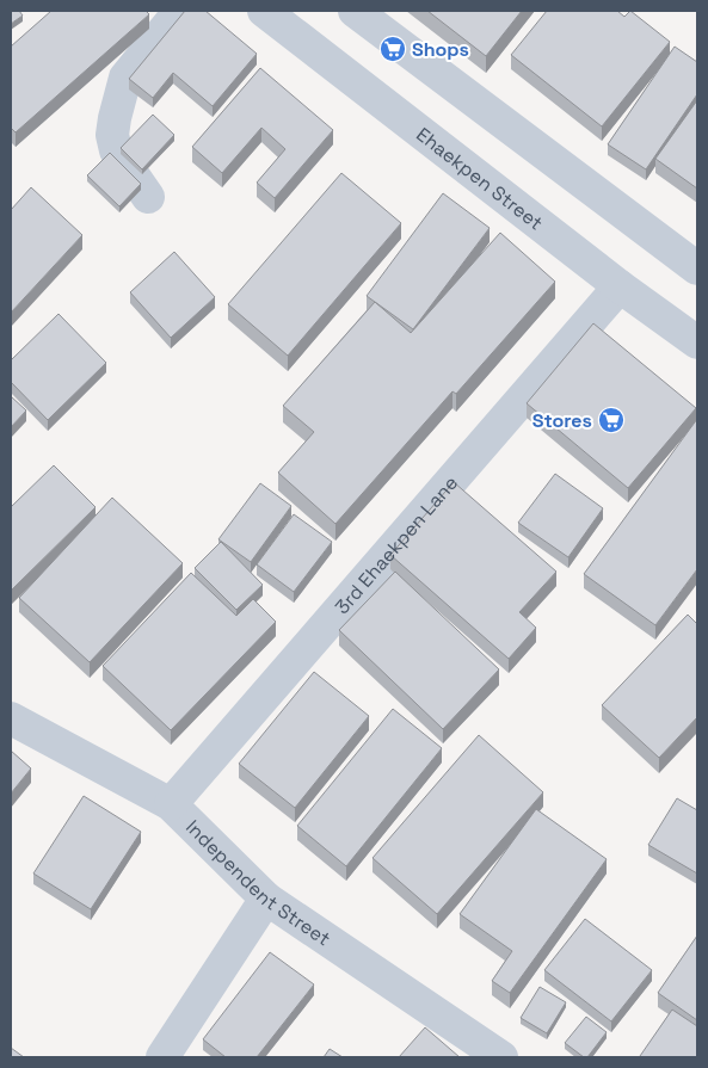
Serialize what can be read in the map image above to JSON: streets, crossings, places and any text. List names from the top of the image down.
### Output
{
  "streets": {
    "street": ["Ehaekpen Street", "3rd Ehaekpen Lane", "Independent Street"]
  },
  "crossings": [
    ["Ehaekpen Street", "3rd Ehaekpen Lane"],
    ["3rd Ehaekpen Lane", "Independent Street"]
  ],
  "places": {
    "supermarket": ["Shops", "Stores"]
  }
}
